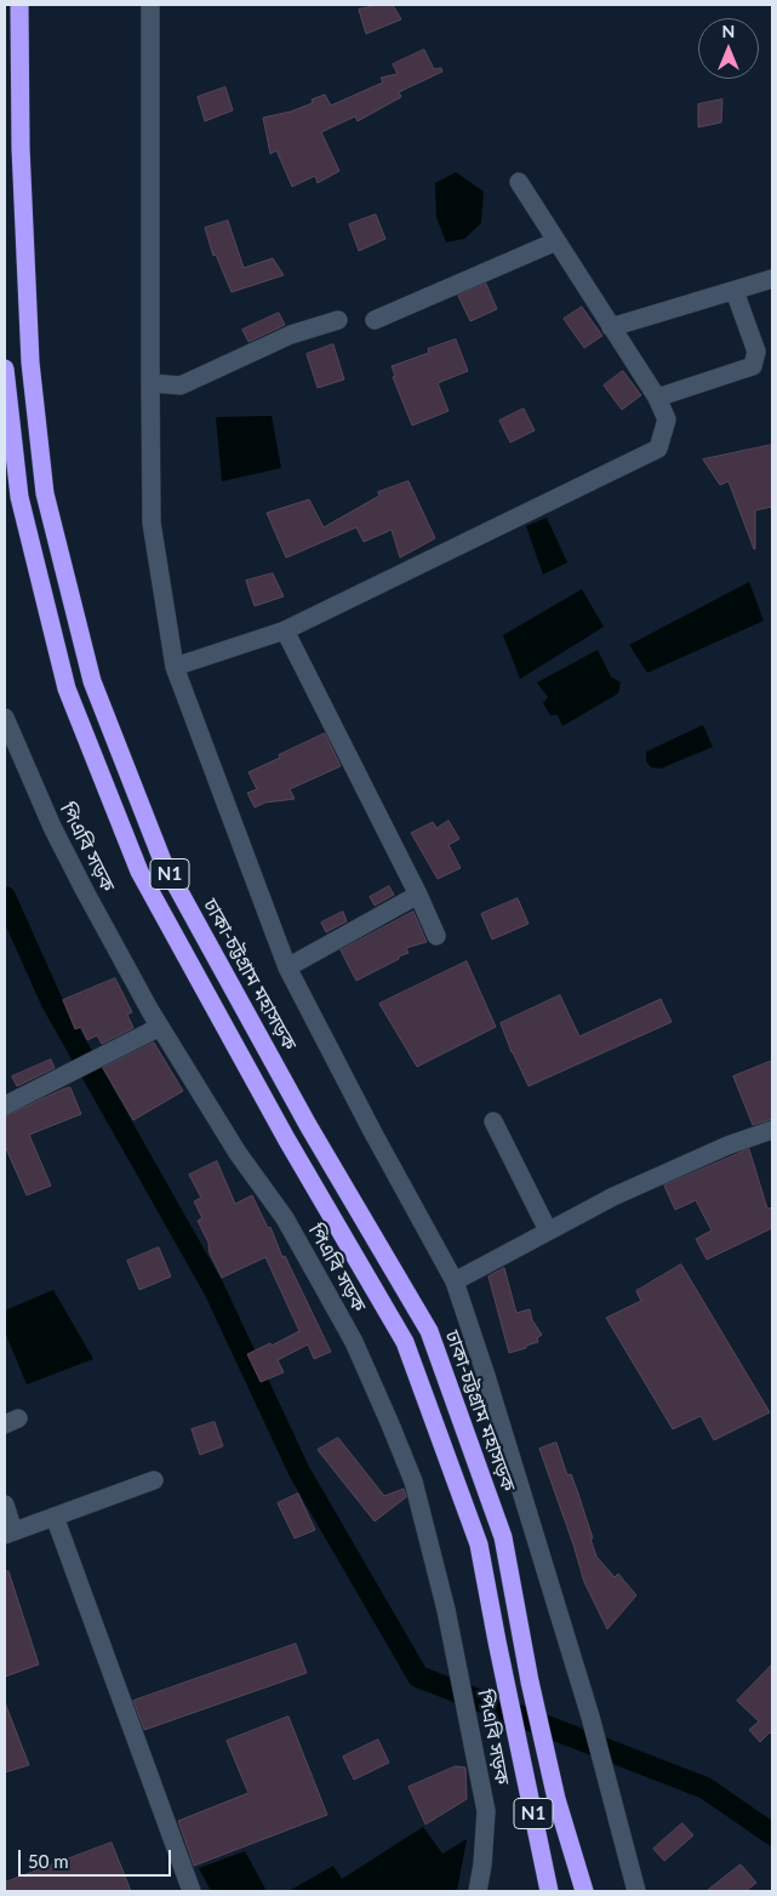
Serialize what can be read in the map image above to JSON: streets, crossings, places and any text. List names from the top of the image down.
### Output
{
  "streets": {
    "highway": ["N1", "ঢাকা-চট্টগ্রাম মহাসড়ক"],
    "street": ["পিএবি সড়ক"]
  },
  "scale_bar": "50 m",
  "north": "top"
}
